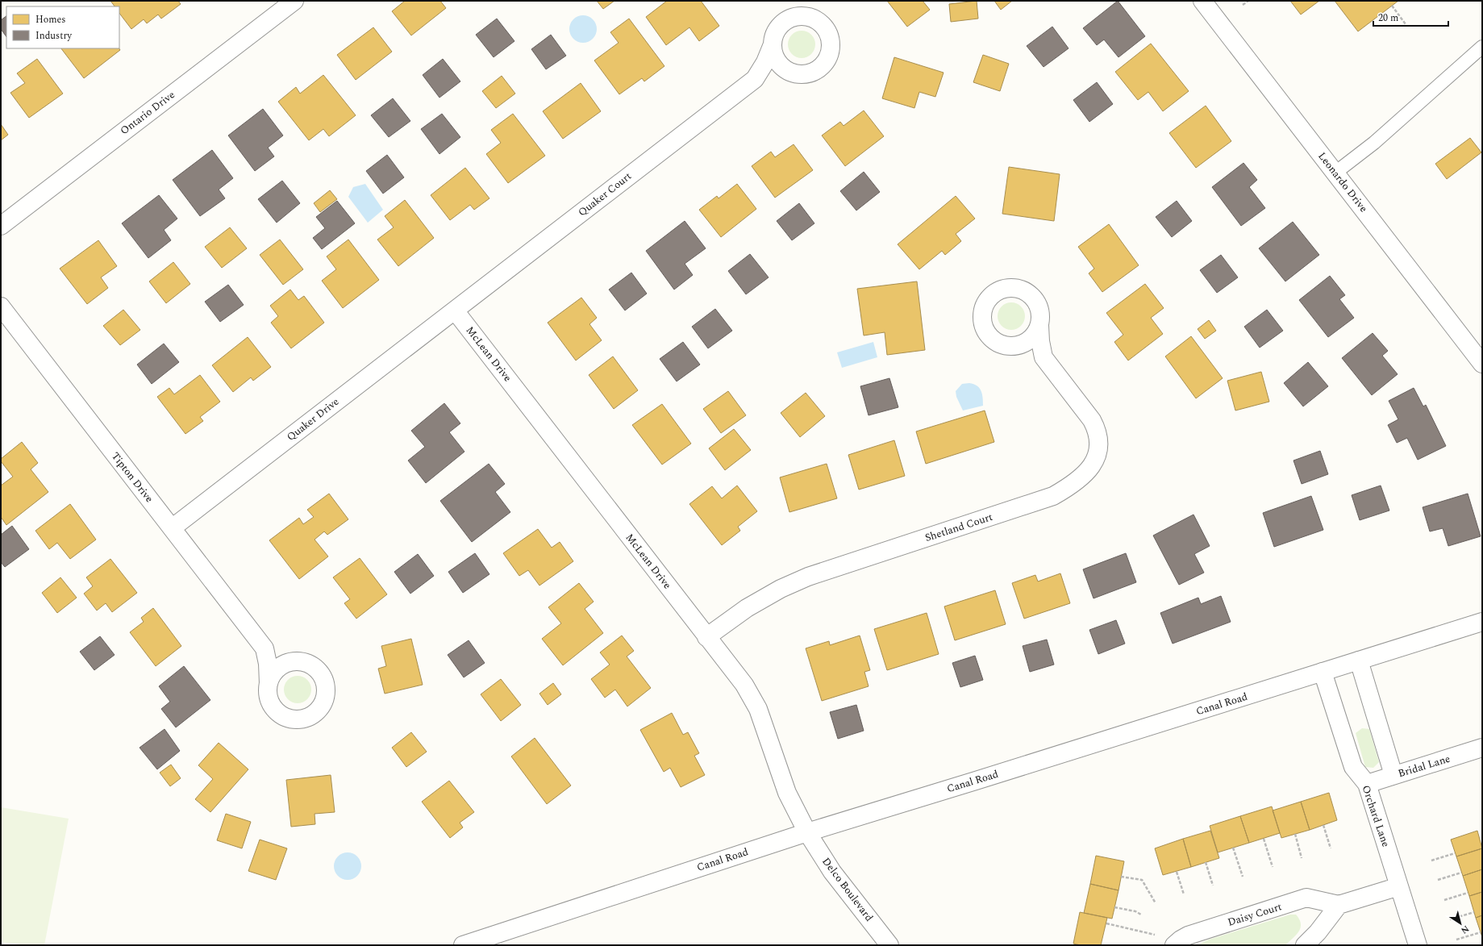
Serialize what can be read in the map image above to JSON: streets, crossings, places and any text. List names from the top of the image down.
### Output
{
  "streets": {
    "street": [
      "Ontario Drive",
      "Leonardo Drive",
      "Quaker Court",
      "McLean Drive",
      "Quaker Drive",
      "Tipton Drive",
      "Shetland Court",
      "Canal Road",
      "Bridal Lane",
      "Orchard Lane",
      "Delco Boulevard",
      "Daisy Court"
    ]
  },
  "crossings": [
    ["Quaker Court", "McLean Drive"],
    ["Quaker Court", "Quaker Drive"],
    ["McLean Drive", "Quaker Drive"],
    ["McLean Drive", "Shetland Court"],
    ["McLean Drive", "Canal Road"],
    ["McLean Drive", "Delco Boulevard"],
    ["Quaker Drive", "Tipton Drive"],
    ["Canal Road", "Orchard Lane"],
    ["Canal Road", "Delco Boulevard"],
    ["Bridal Lane", "Orchard Lane"],
    ["Orchard Lane", "Daisy Court"]
  ],
  "legend": ["Homes", "Industry"],
  "scale_bar": "20 m",
  "north": "bottom right"
}
